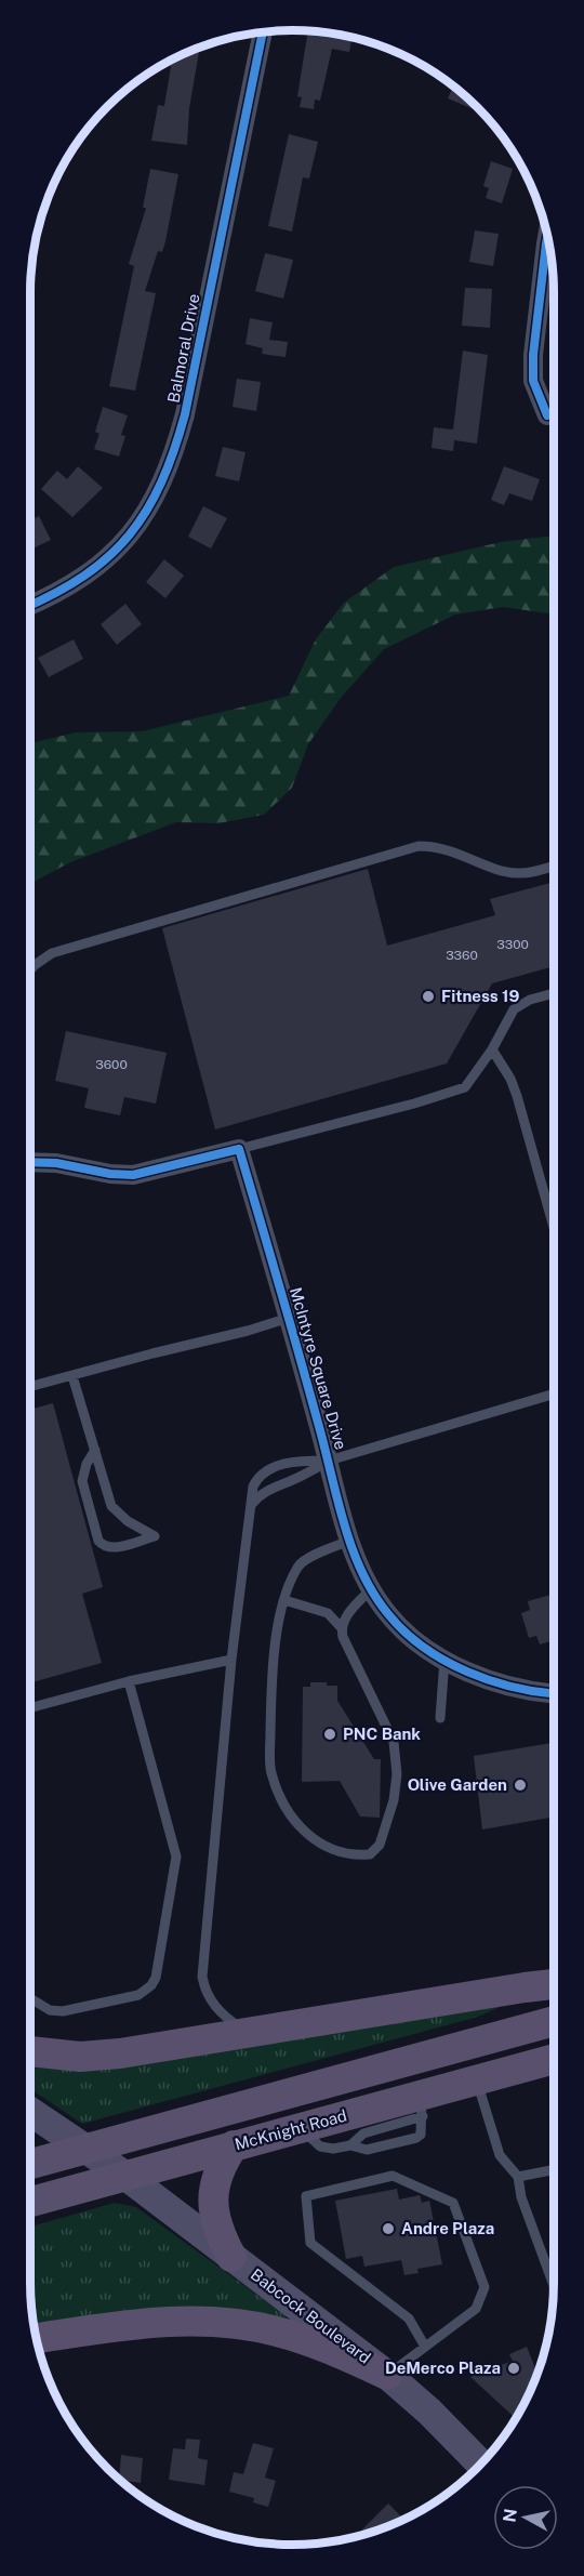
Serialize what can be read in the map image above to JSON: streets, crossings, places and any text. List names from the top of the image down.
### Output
{
  "streets": {
    "highway": ["McKnight Road"],
    "main road": ["Babcock Boulevard"],
    "street": ["Balmoral Drive", "McIntyre Square Drive"]
  },
  "crossings": [
    ["McKnight Road", "Babcock Boulevard"]
  ],
  "places": [
    "Fitness 19",
    "PNC Bank",
    "Olive Garden",
    "Andre Plaza",
    "DeMerco Plaza"
  ],
  "house_numbers": ["3300", "3360", "3600"],
  "north": "left"
}
